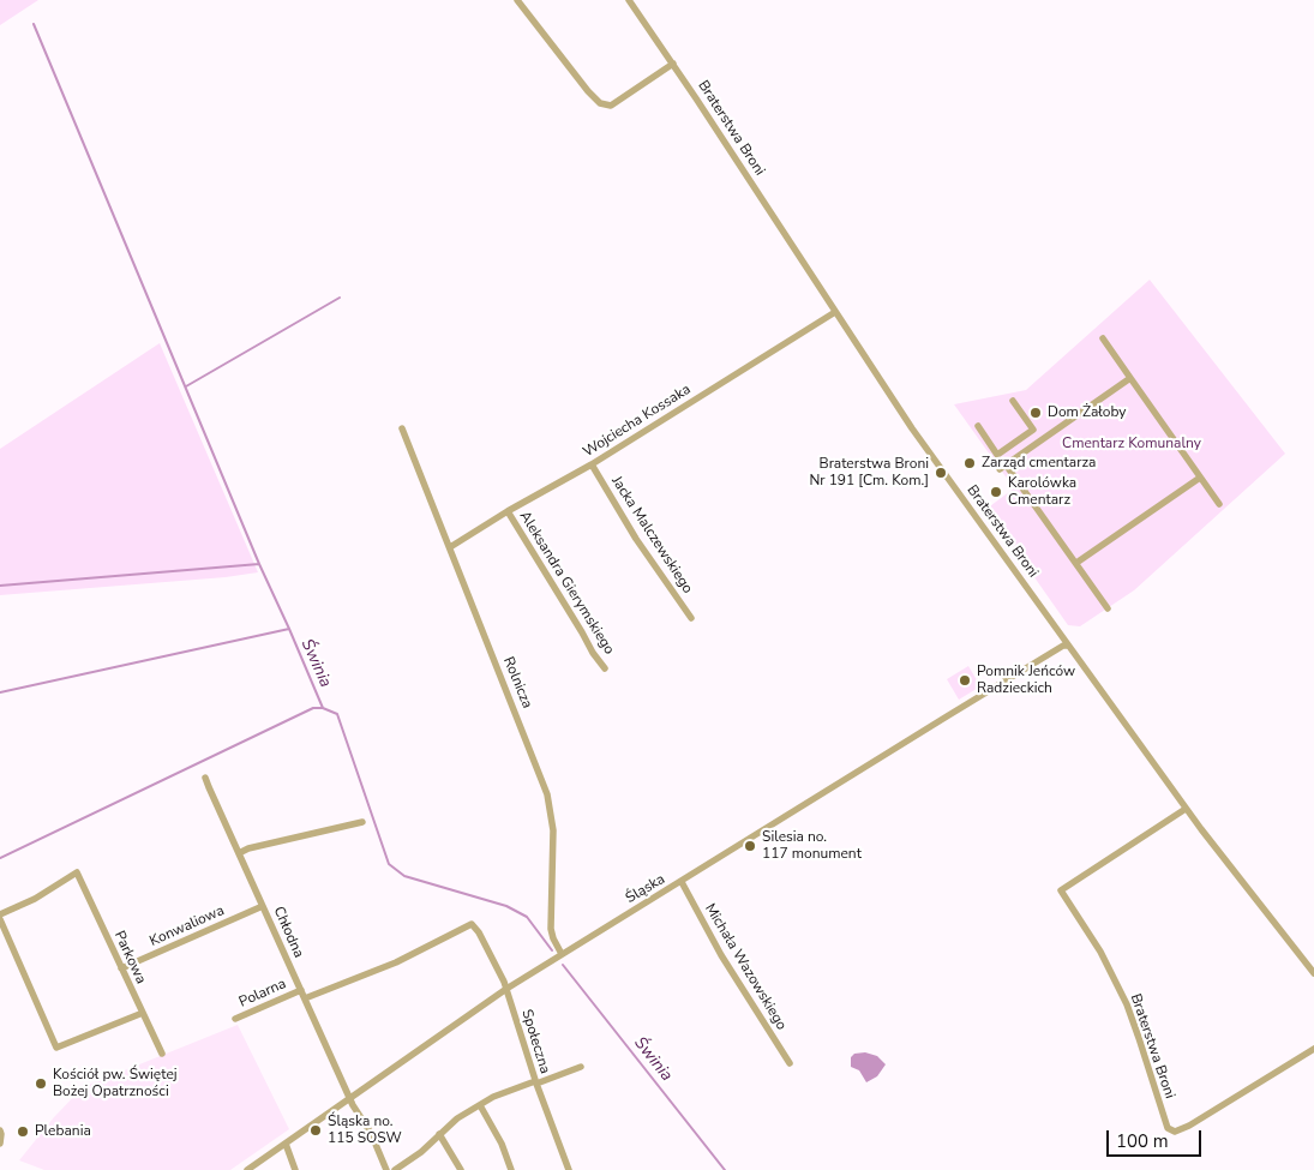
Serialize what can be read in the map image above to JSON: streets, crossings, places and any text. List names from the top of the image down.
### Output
{
  "streets": {
    "street": [
      "Braterstwa Broni",
      "Wojciecha Kossaka",
      "Jacka Malczewskiego",
      "Aleksandra Gierymskiego",
      "Rolnicza",
      "Śląska",
      "Konwaliowa",
      "Chłodna",
      "Parkowa",
      "Michała Wazowskiego",
      "Polarna",
      "Społeczna"
    ]
  },
  "crossings": [
    ["Braterstwa Broni", "Wojciecha Kossaka"],
    ["Braterstwa Broni", "Śląska"],
    ["Wojciecha Kossaka", "Jacka Malczewskiego"],
    ["Wojciecha Kossaka", "Aleksandra Gierymskiego"],
    ["Wojciecha Kossaka", "Rolnicza"],
    ["Rolnicza", "Śląska"],
    ["Śląska", "Chłodna"],
    ["Śląska", "Michała Wazowskiego"],
    ["Śląska", "Społeczna"],
    ["Konwaliowa", "Chłodna"],
    ["Konwaliowa", "Parkowa"],
    ["Chłodna", "Polarna"],
    ["Chłodna", "Społeczna"]
  ],
  "water": ["Świnia"],
  "parks": ["Cmentarz Komunalny"],
  "places": [
    "Dom Żałoby",
    "Zarząd cmentarza",
    "Braterstwa Broni Nr 191 [Cm. Kom.]",
    "Karolówka Cmentarz",
    "Pomnik Jeńców Radzieckich",
    "Silesia no. 117 monument",
    "Kościół pw. Świętej Bożej Opatrzności",
    "Śląska no. 115 SOSW",
    "Plebania"
  ],
  "scale_bar": "100 m"
}
